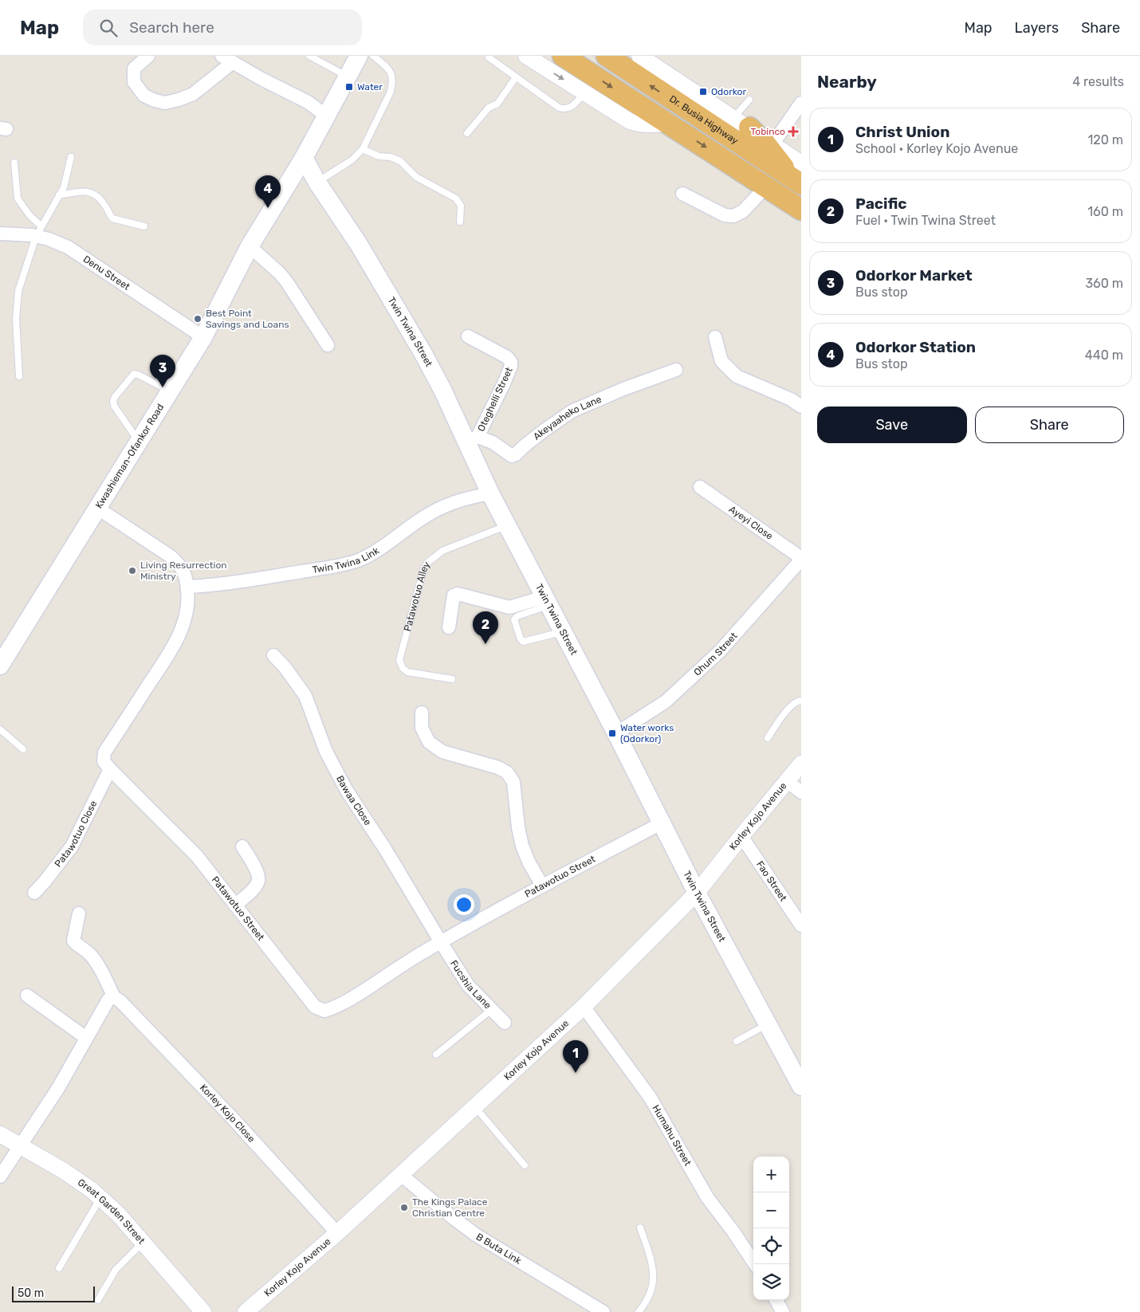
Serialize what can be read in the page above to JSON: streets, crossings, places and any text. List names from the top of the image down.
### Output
{
  "streets": {
    "highway": ["Dr. Busia Highway"],
    "main road": ["Twin Twina Street", "Kwashieman-Ofankor Road"],
    "street": [
      "Denu Street",
      "Oteghelli Street",
      "Akeyaaheko Lane",
      "Ayeyi Close",
      "Twin Twina Link",
      "Ohum Street",
      "Bawaa Close",
      "Korley Kojo Avenue",
      "Patawotuo Close",
      "Patawotuo Street",
      "Fao Street",
      "Fucshia Lane",
      "Korley Kojo Close",
      "Humahu Street",
      "Great Garden Street",
      "B Buta Link"
    ],
    "lane": ["Patawotuo Alley"]
  },
  "crossings": [
    ["Denu Street", "Kwashieman-Ofankor Road"],
    ["Twin Twina Street", "Oteghelli Street"],
    ["Twin Twina Street", "Akeyaaheko Lane"],
    ["Twin Twina Street", "Kwashieman-Ofankor Road"],
    ["Twin Twina Street", "Twin Twina Link"],
    ["Twin Twina Street", "Patawotuo Alley"],
    ["Twin Twina Street", "Ohum Street"],
    ["Twin Twina Street", "Korley Kojo Avenue"],
    ["Twin Twina Street", "Patawotuo Street"],
    ["Oteghelli Street", "Akeyaaheko Lane"],
    ["Kwashieman-Ofankor Road", "Patawotuo Street"],
    ["Ayeyi Close", "Ohum Street"],
    ["Twin Twina Link", "Patawotuo Street"],
    ["Bawaa Close", "Patawotuo Street"],
    ["Bawaa Close", "Fucshia Lane"],
    ["Korley Kojo Avenue", "Fao Street"],
    ["Korley Kojo Avenue", "Korley Kojo Close"],
    ["Korley Kojo Avenue", "Humahu Street"],
    ["Korley Kojo Avenue", "B Buta Link"],
    ["Patawotuo Close", "Patawotuo Street"],
    ["Patawotuo Street", "Fucshia Lane"]
  ],
  "places": {
    "transit": ["Water", "Odorkor", "Water works (Odorkor)"],
    "health": ["Tobinco"],
    "other": ["Best Point Savings and Loans", "Living Resurrection Ministry", "The Kings Palace Christian Centre"]
  },
  "scale_bar": "50 m",
  "page": {
    "header": "Map",
    "search": "Search here",
    "nav": ["Map", "Layers", "Share"],
    "heading": ["Nearby", "4 results"],
    "list": [
      {
        "mark": "1",
        "name": "Christ Union",
        "note": "School · Korley Kojo Avenue",
        "value": "120 m"
      },
      {
        "mark": "2",
        "name": "Pacific",
        "note": "Fuel · Twin Twina Street",
        "value": "160 m"
      },
      {
        "mark": "3",
        "name": "Odorkor Market",
        "note": "Bus stop",
        "value": "360 m"
      },
      {
        "mark": "4",
        "name": "Odorkor Station",
        "note": "Bus stop",
        "value": "440 m"
      }
    ],
    "pins": [
      "4",
      "3",
      "2",
      "1"
    ],
    "buttons": ["Save", "Share"],
    "map_buttons": ["+", "−"],
    "scale": "50 m"
  }
}
